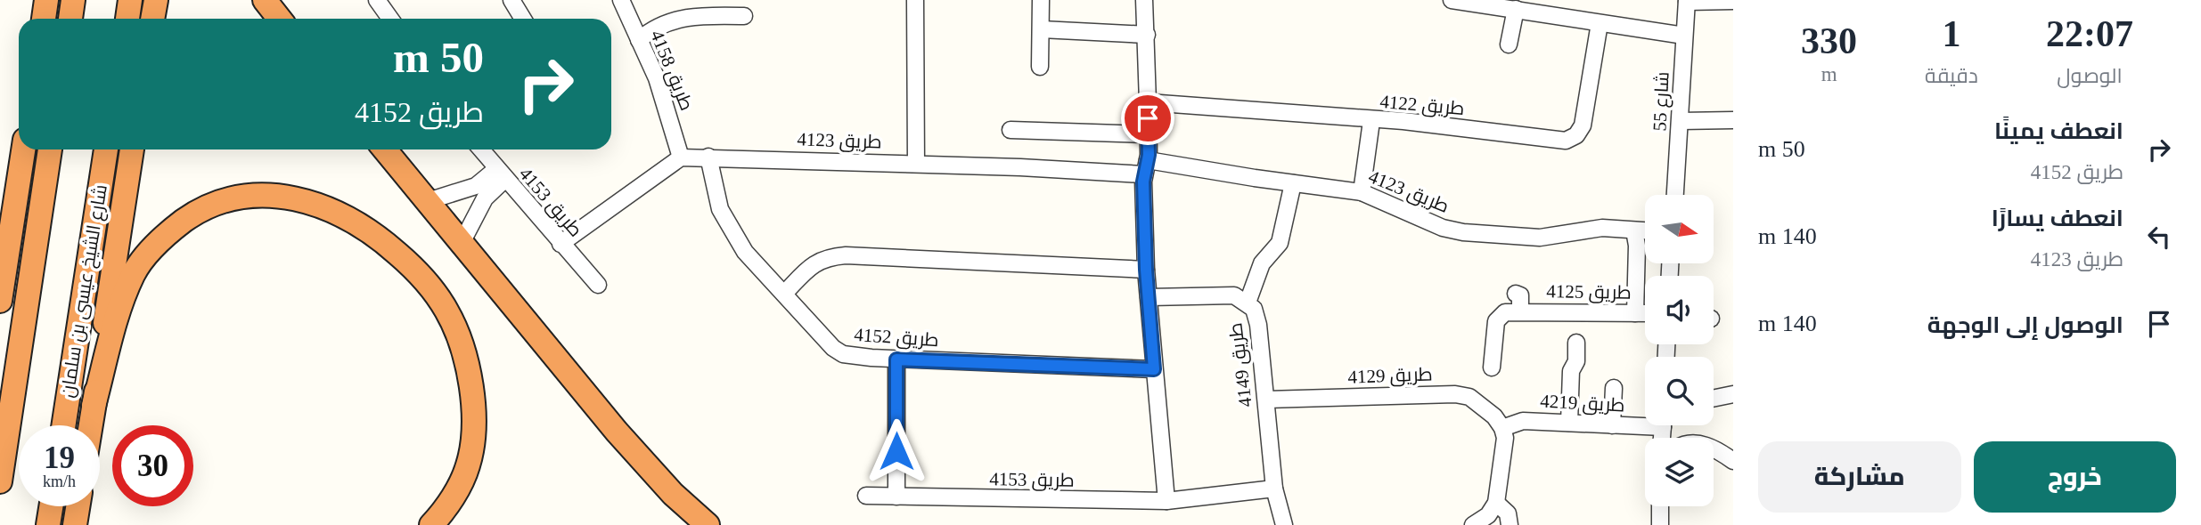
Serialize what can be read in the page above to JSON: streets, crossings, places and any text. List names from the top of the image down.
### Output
{
  "streets": {
    "highway": ["شارع الشيخ عيسى بن سلمان"],
    "street": [
      "طريق 4158",
      "شارع 55",
      "طريق 4122",
      "طريق 4123",
      "طريق 4153",
      "طريق 4125",
      "طريق 4152",
      "طريق 4149",
      "طريق 4129",
      "طريق 4219"
    ]
  },
  "crossings": [
    ["طريق 4158", "طريق 4123"],
    ["طريق 4123", "طريق 4152"],
    ["طريق 4153", "طريق 4149"],
    ["طريق 4149", "طريق 4129"],
    ["طريق 4129", "طريق 4219"]
  ],
  "north": "right",
  "page": {
    "eta": [
      "22:07",
      "الوصول",
      "1",
      "دقيقة",
      "330",
      "m"
    ],
    "turn": ["50 m", "طريق 4152"],
    "list": [
      {
        "name": "انعطف يمينًا",
        "note": "طريق 4152",
        "value": "50 m"
      },
      {
        "name": "انعطف يسارًا",
        "note": "طريق 4123",
        "value": "140 m"
      },
      {
        "name": "الوصول إلى الوجهة",
        "value": "140 m"
      }
    ],
    "speed": "19 km/h",
    "limit": "30",
    "buttons": ["خروج", "مشاركة"]
  }
}
